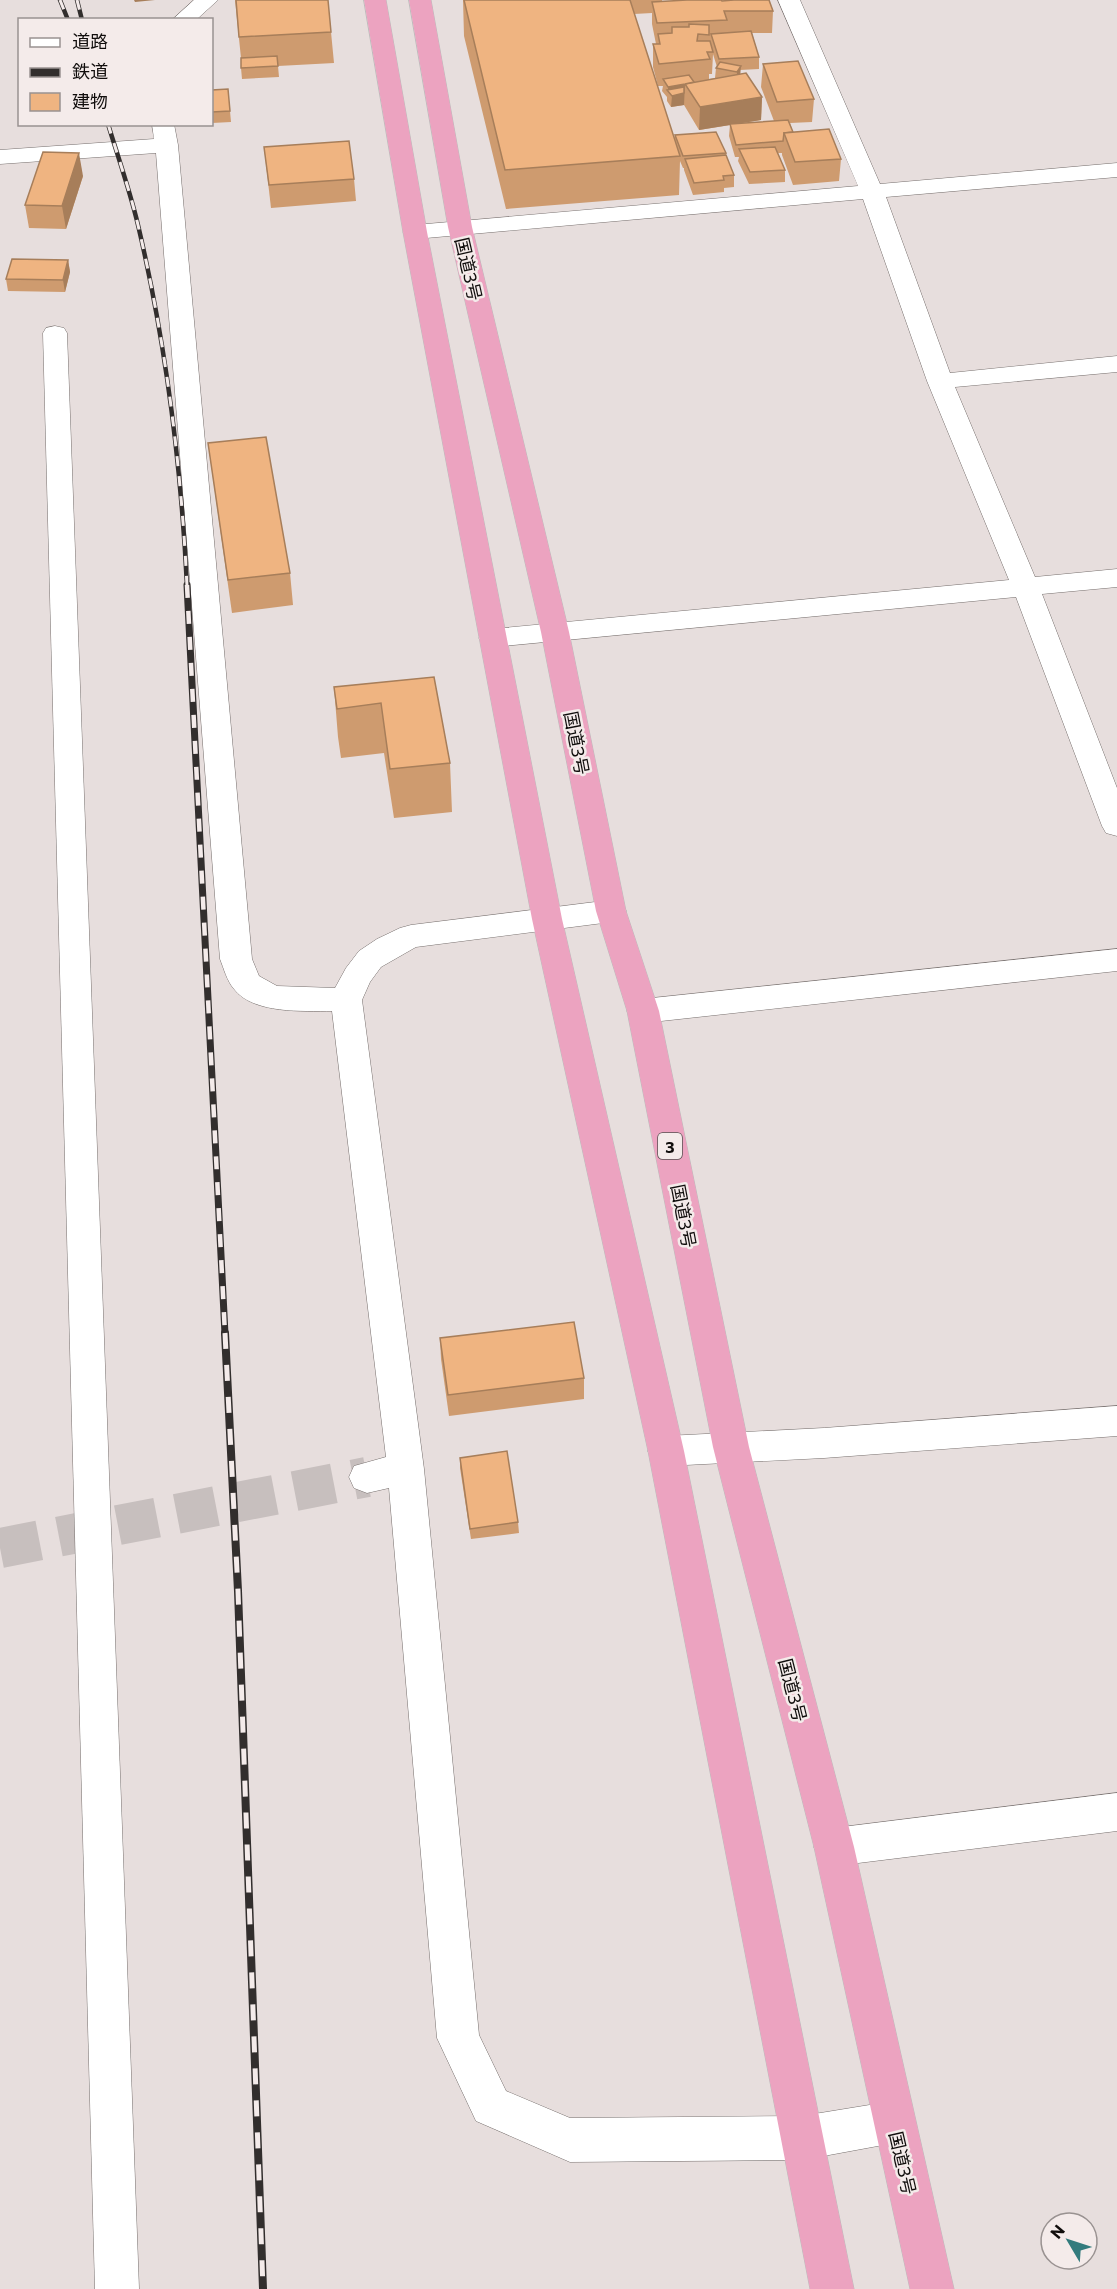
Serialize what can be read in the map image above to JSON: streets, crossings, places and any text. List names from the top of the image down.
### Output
{
  "streets": {
    "highway": ["国道3号", "3"]
  },
  "legend": ["道路", "鉄道", "建物"],
  "north": "top left"
}
